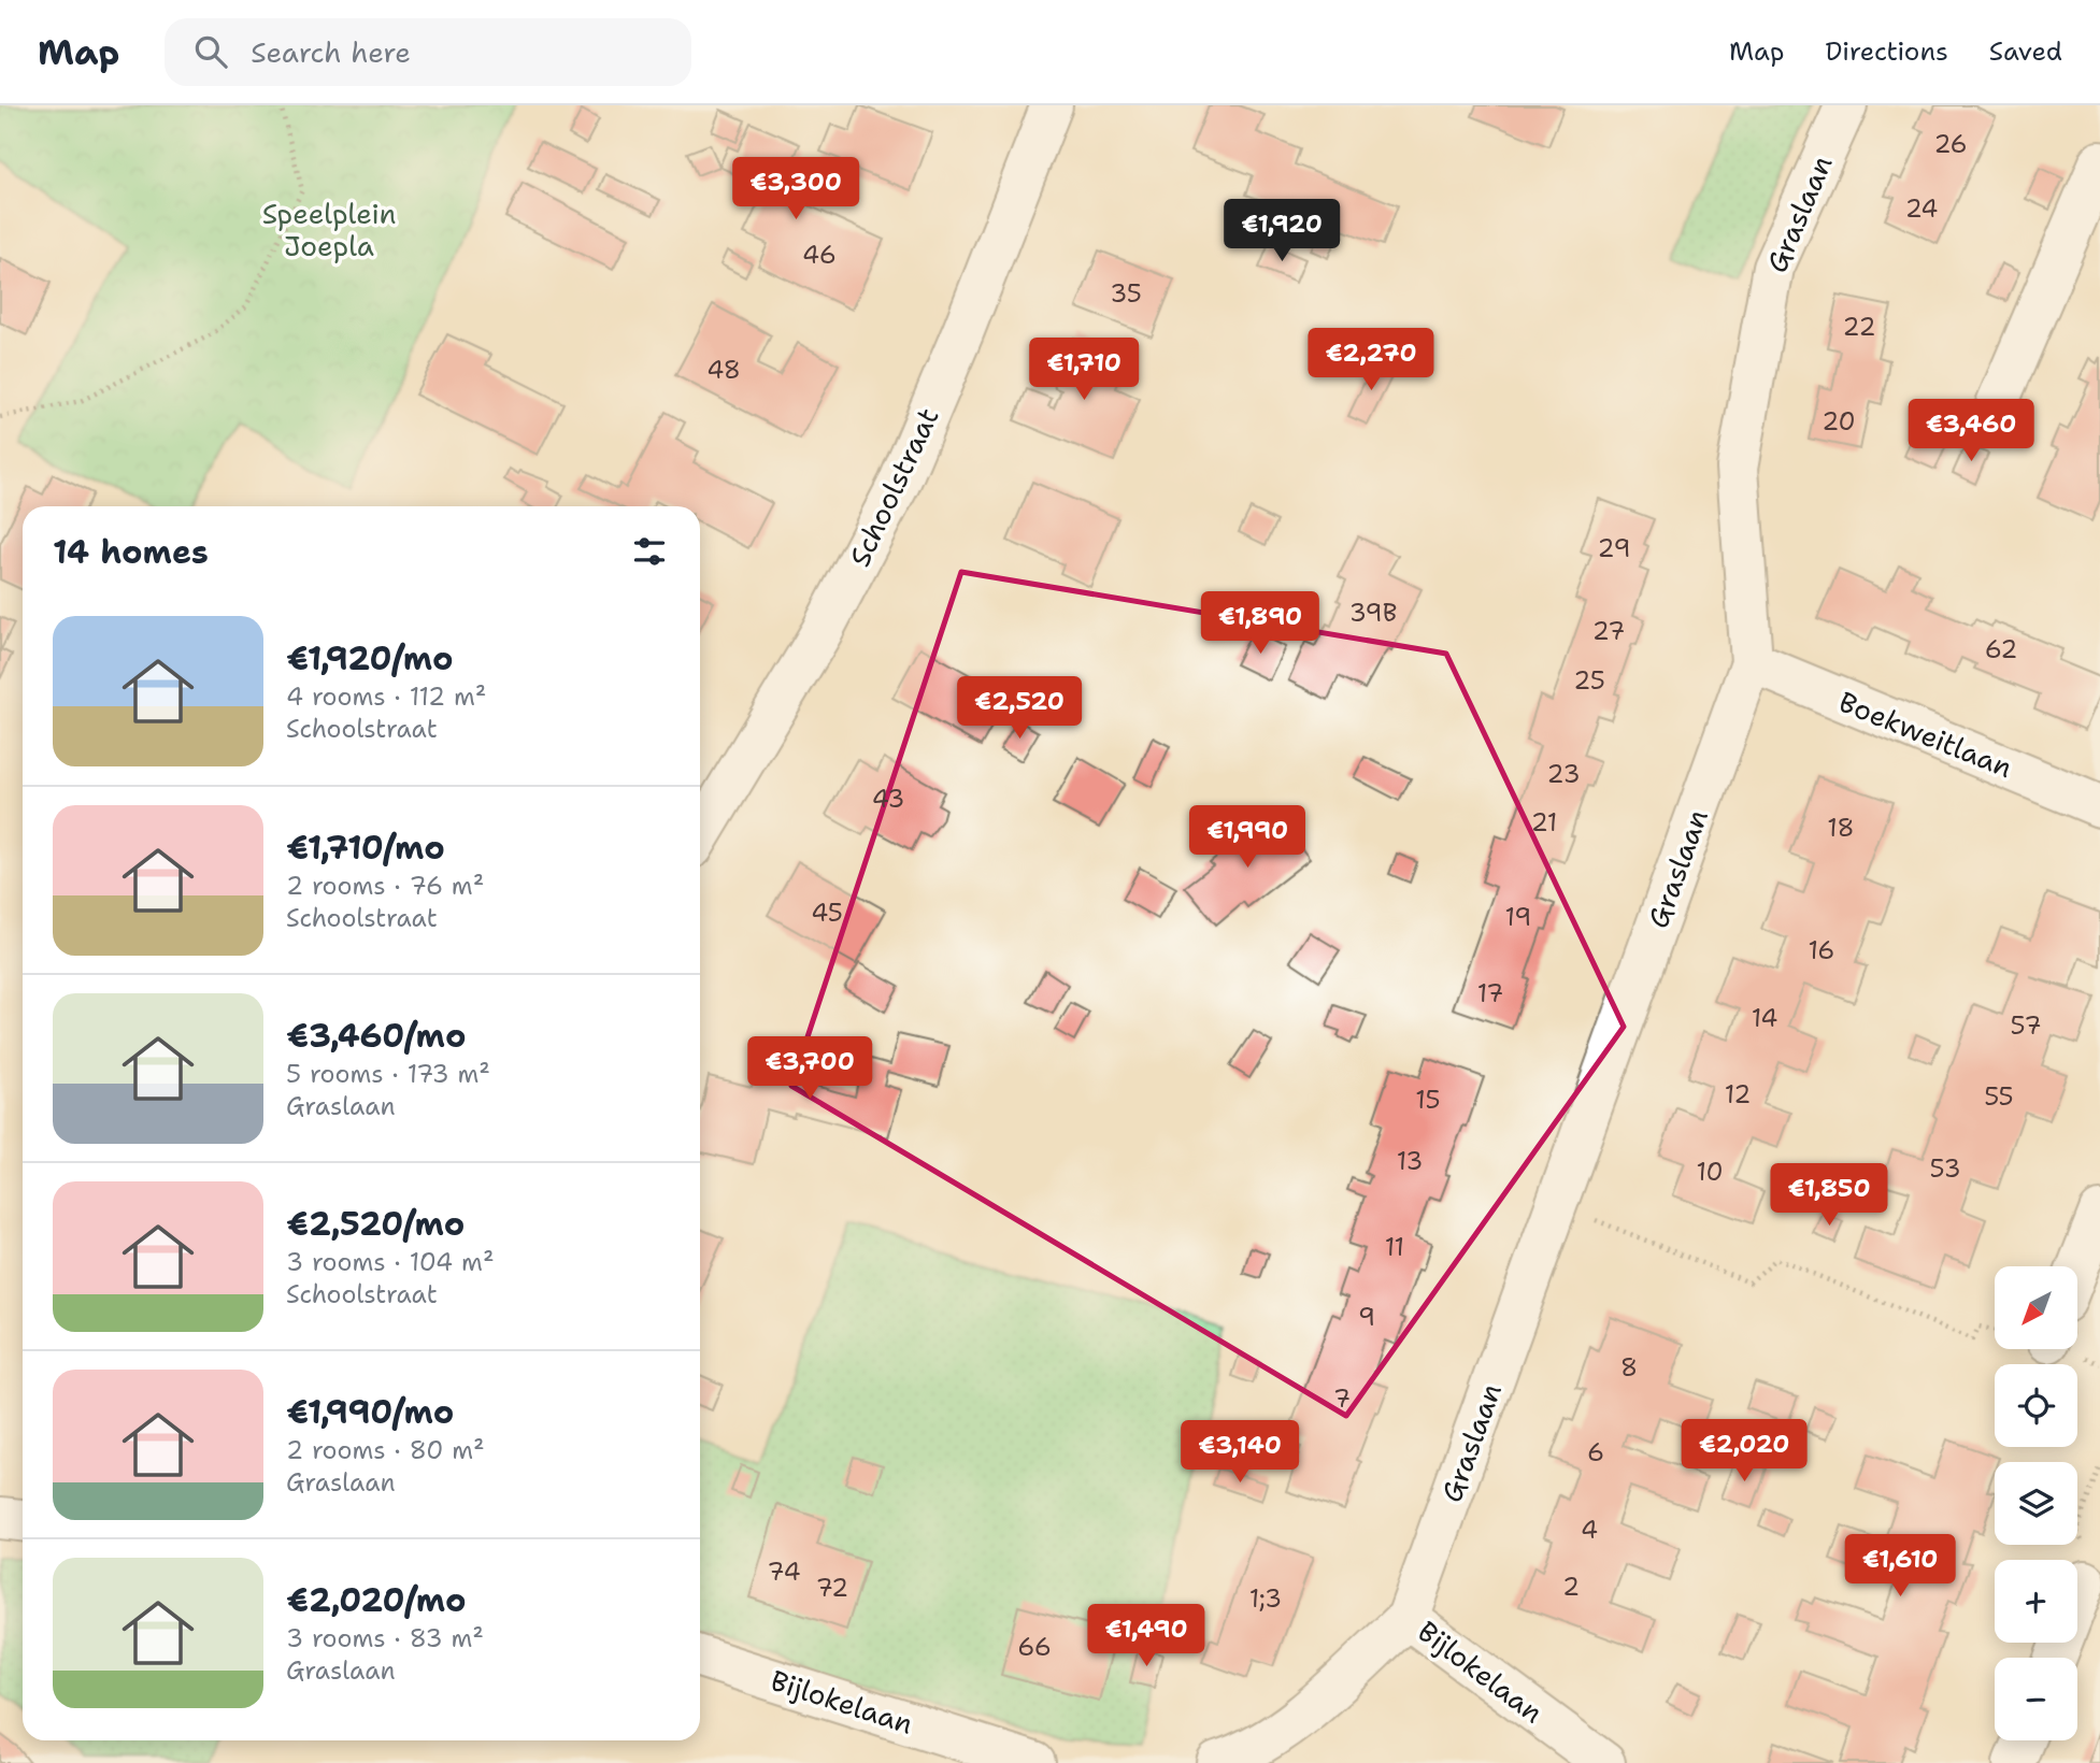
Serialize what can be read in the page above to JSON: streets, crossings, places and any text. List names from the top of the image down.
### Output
{
  "streets": {
    "street": [
      "Graslaan",
      "Schoolstraat",
      "Boekweitlaan",
      "Bijlokelaan"
    ]
  },
  "crossings": [
    ["Graslaan", "Boekweitlaan"],
    ["Graslaan", "Bijlokelaan"]
  ],
  "parks": ["Speelplein Joepla"],
  "house_numbers": [
    "26",
    "24",
    "46",
    "35",
    "22",
    "48",
    "20",
    "29",
    "39B",
    "27",
    "62",
    "25",
    "23",
    "43",
    "21",
    "18",
    "45",
    "19",
    "16",
    "17",
    "14",
    "57",
    "12",
    "55",
    "15",
    "13",
    "53",
    "10",
    "11",
    "9",
    "8",
    "7",
    "6",
    "4",
    "74",
    "2",
    "72",
    "1;3",
    "66"
  ],
  "north": "bottom left",
  "page": {
    "header": "Map",
    "search": "Search here",
    "nav": ["Map", "Directions", "Saved"],
    "price": [
      "€3,300",
      "€1,920",
      "€2,270",
      "€1,710",
      "€3,460",
      "€1,890",
      "€2,520",
      "€1,990",
      "€3,700",
      "€1,850",
      "€2,020",
      "€3,140",
      "€1,610",
      "€1,490"
    ],
    "heading": "14 homes",
    "list": [
      {
        "name": "€1,920/mo",
        "note": "4 rooms · 112 m² · Schoolstraat"
      },
      {
        "name": "€1,710/mo",
        "note": "2 rooms · 76 m² · Schoolstraat"
      },
      {
        "name": "€3,460/mo",
        "note": "5 rooms · 173 m² · Graslaan"
      },
      {
        "name": "€2,520/mo",
        "note": "3 rooms · 104 m² · Schoolstraat"
      },
      {
        "name": "€1,990/mo",
        "note": "2 rooms · 80 m² · Graslaan"
      },
      {
        "name": "€2,020/mo",
        "note": "3 rooms · 83 m² · Graslaan"
      }
    ],
    "map_buttons": ["+", "−"]
  }
}
